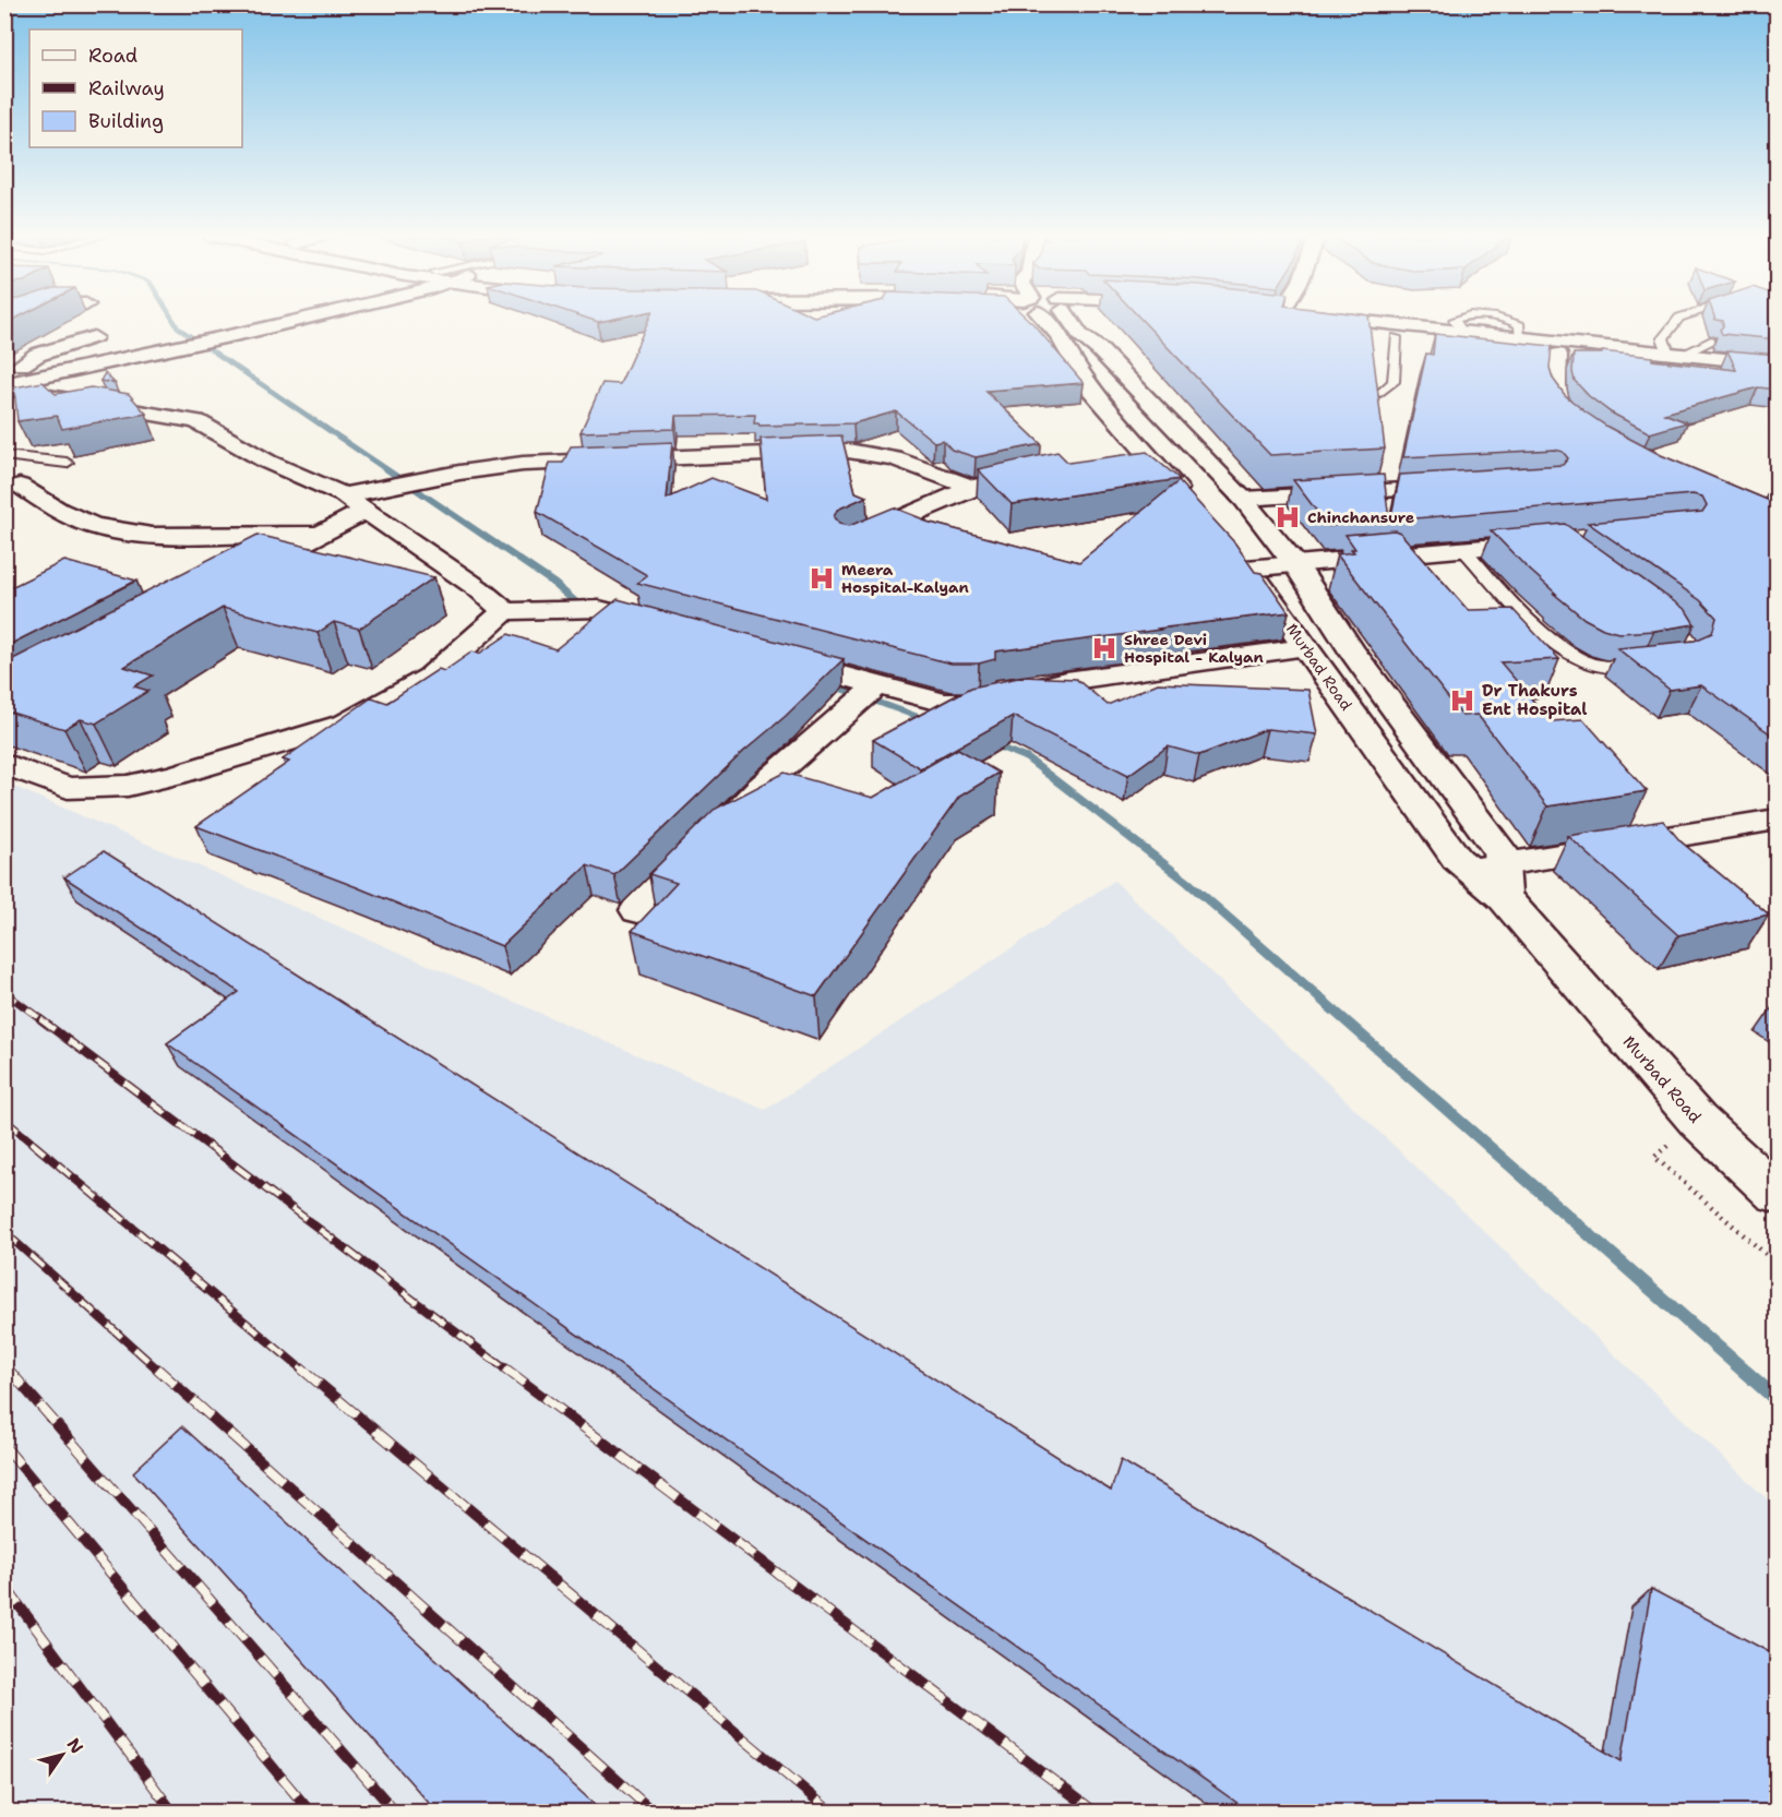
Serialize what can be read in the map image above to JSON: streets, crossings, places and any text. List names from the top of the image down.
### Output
{
  "streets": {
    "street": ["Murbad Road"]
  },
  "places": {
    "hospital": [
      "Chinchansure",
      "Meera Hospital-Kalyan",
      "Shree Devi Hospital - Kalyan",
      "Dr Thakurs Ent Hospital"
    ]
  },
  "legend": ["Road", "Railway", "Building"],
  "north": "top right"
}
